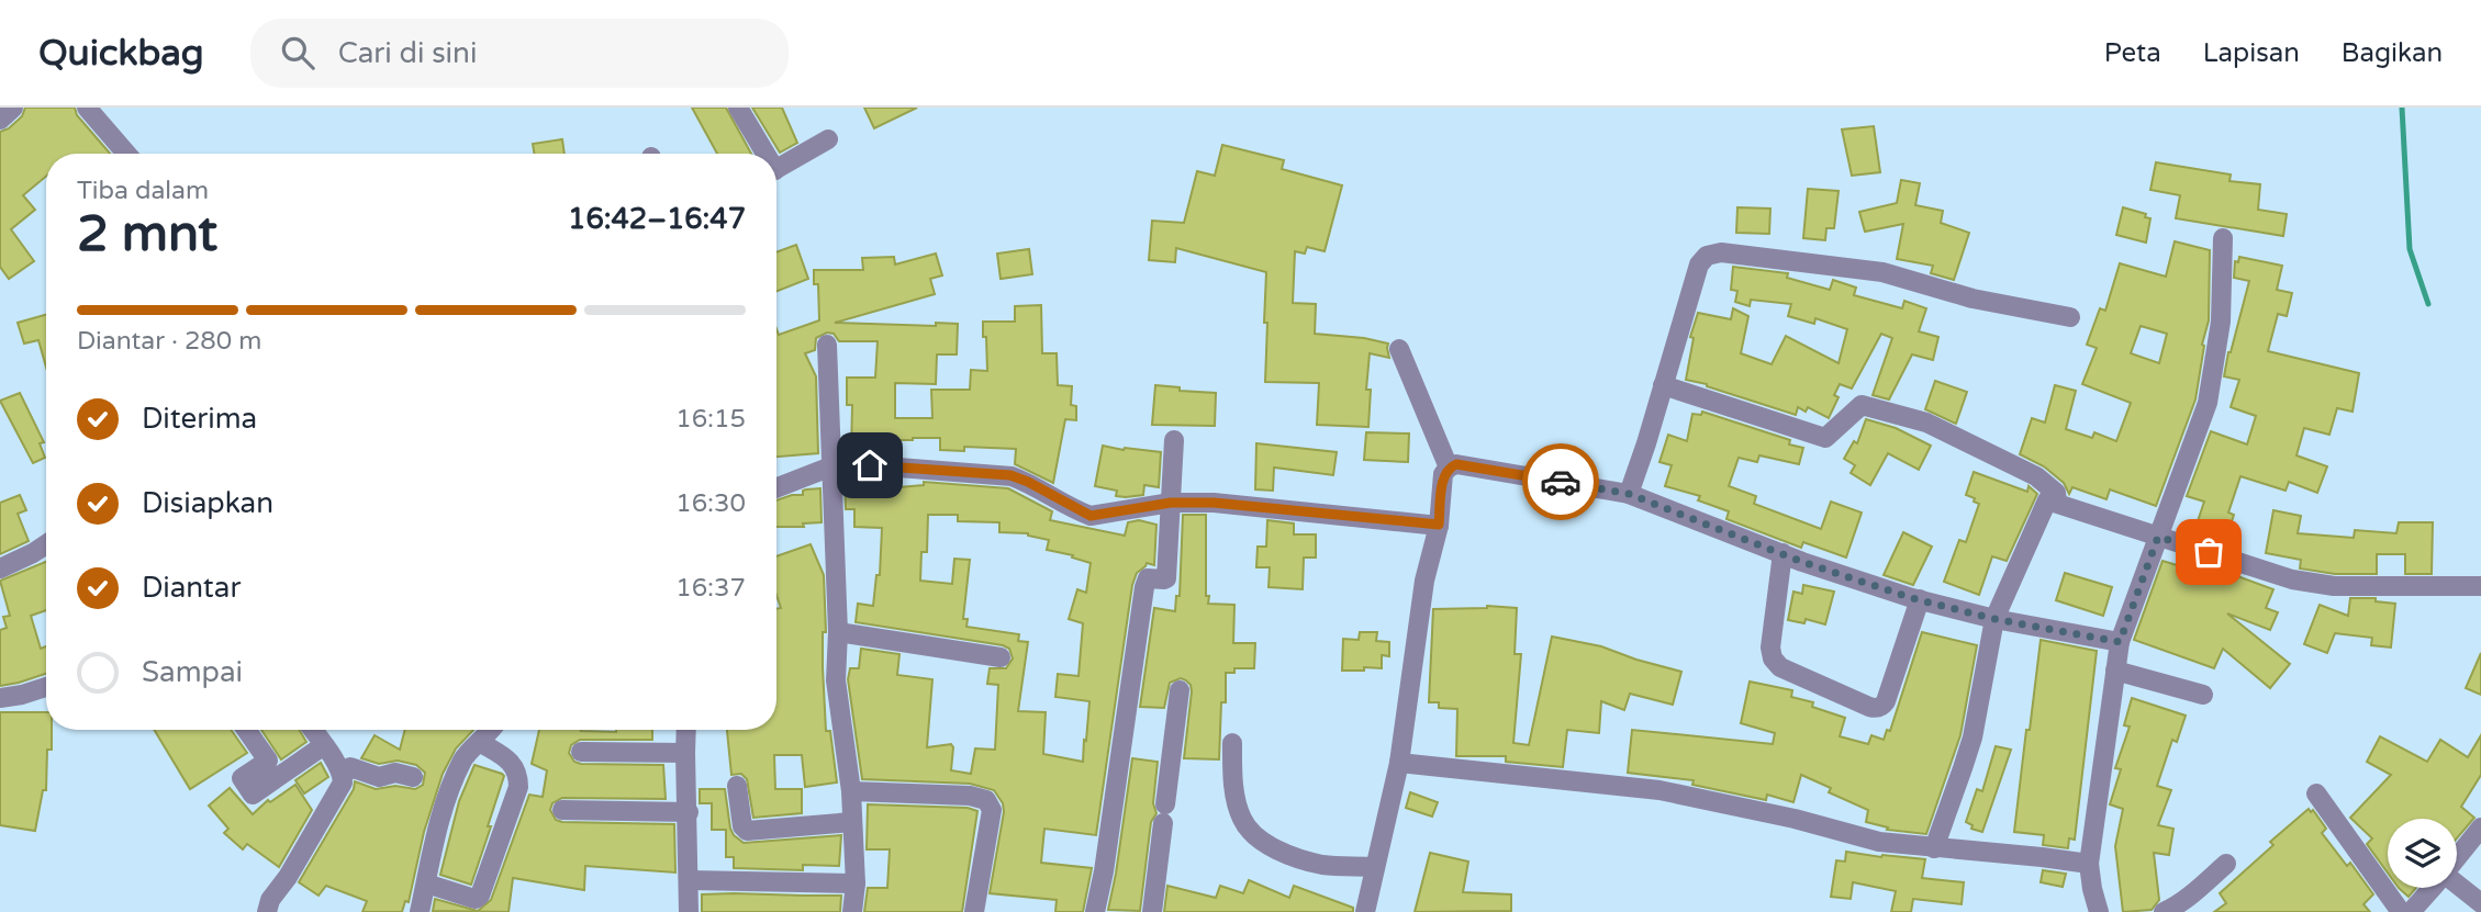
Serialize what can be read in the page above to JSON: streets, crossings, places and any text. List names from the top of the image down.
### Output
{
  "page": {
    "header": "Quickbag",
    "search": "Cari di sini",
    "nav": ["Peta", "Lapisan", "Bagikan"],
    "heading": ["2 mnt", "Tiba dalam", "16:42–16:47"],
    "bar": "Diantar · 280 m",
    "list": [
      ["Diterima", "16:15"],
      ["Disiapkan", "16:30"],
      ["Diantar", "16:37"],
      "Sampai"
    ]
  }
}
